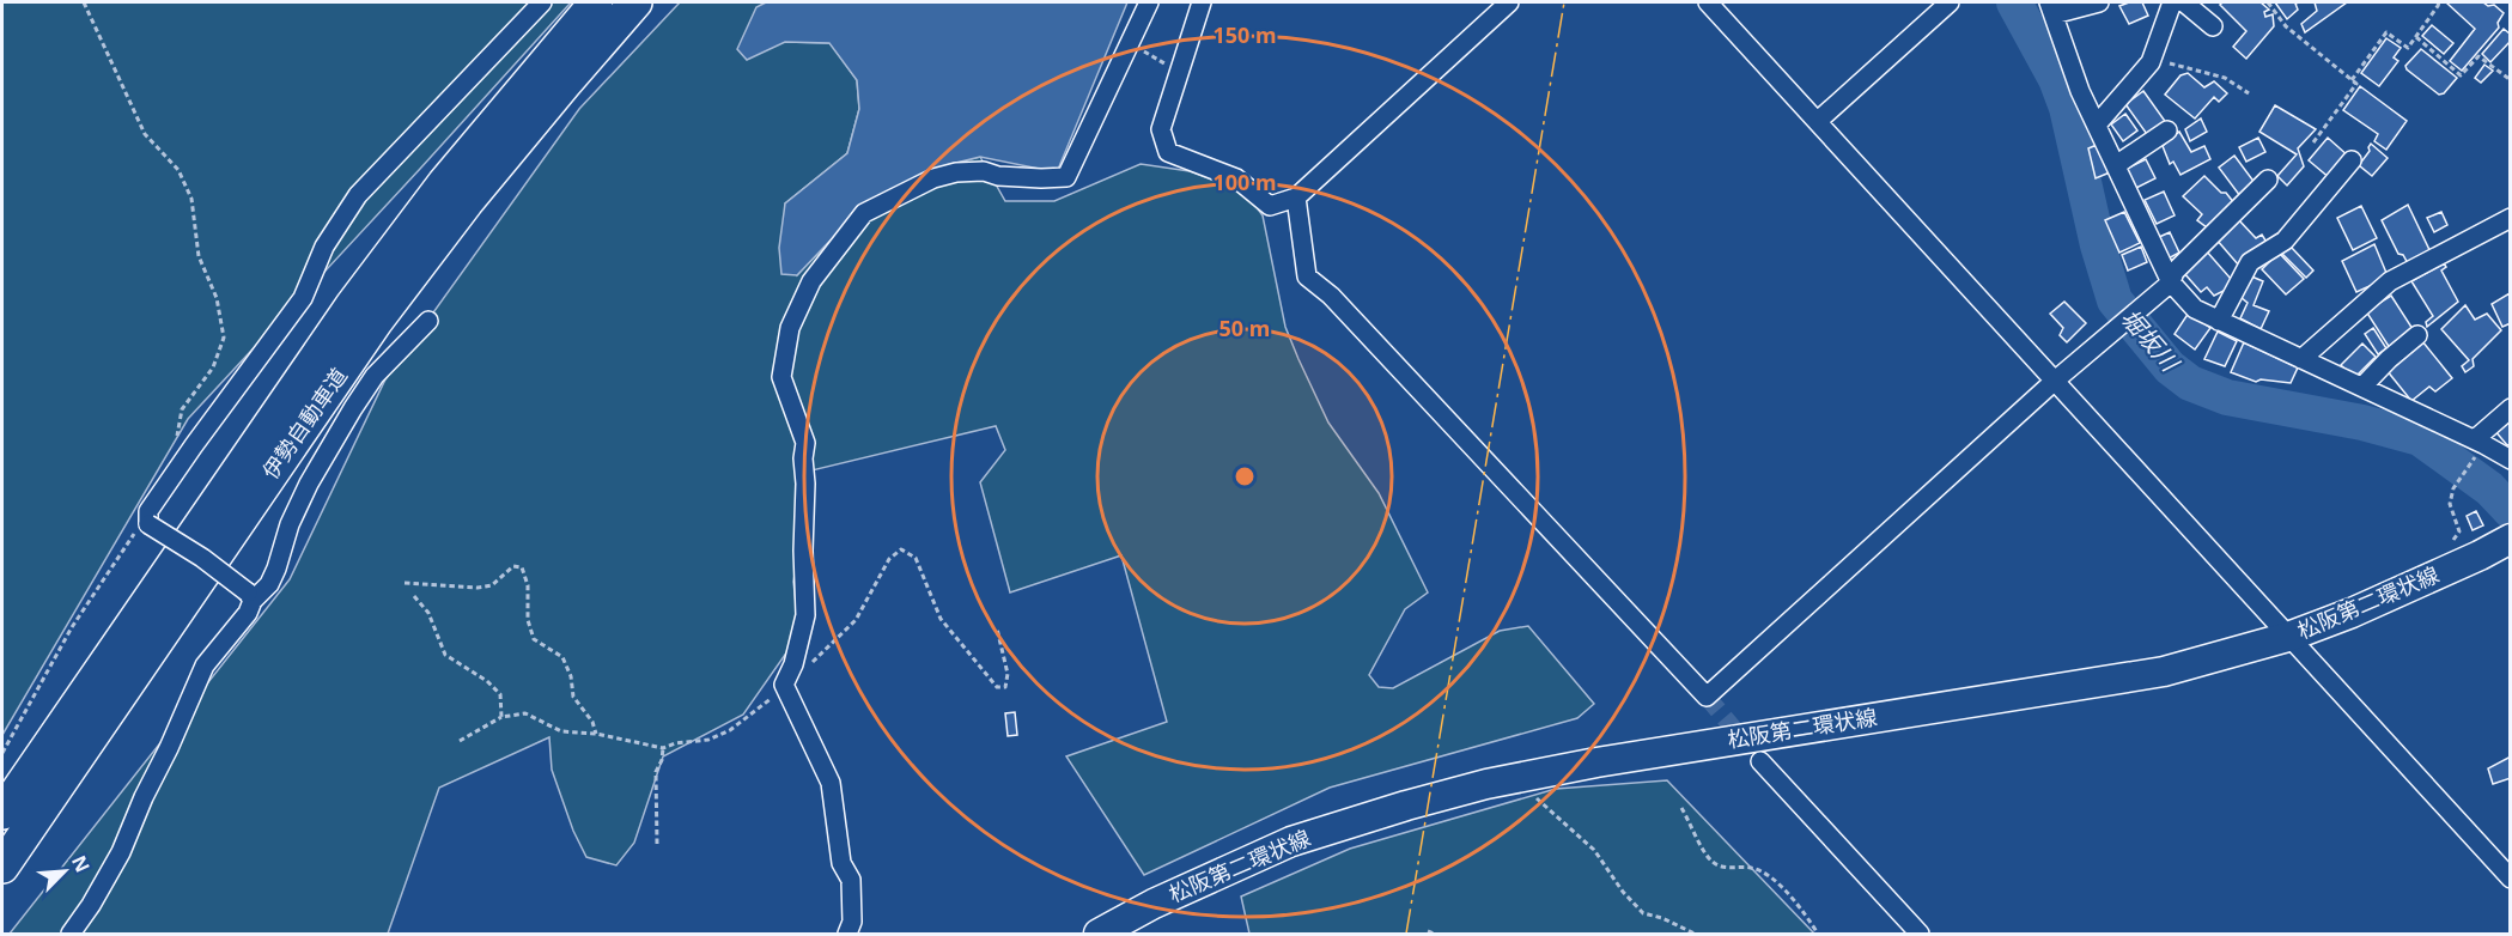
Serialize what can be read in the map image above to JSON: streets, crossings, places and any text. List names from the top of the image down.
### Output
{
  "streets": {
    "highway": ["伊勢自動車道"],
    "main road": ["松阪第二環状線"]
  },
  "water": ["堀坂川"],
  "north": "top right",
  "rings": ["150 m", "100 m", "50 m"]
}
